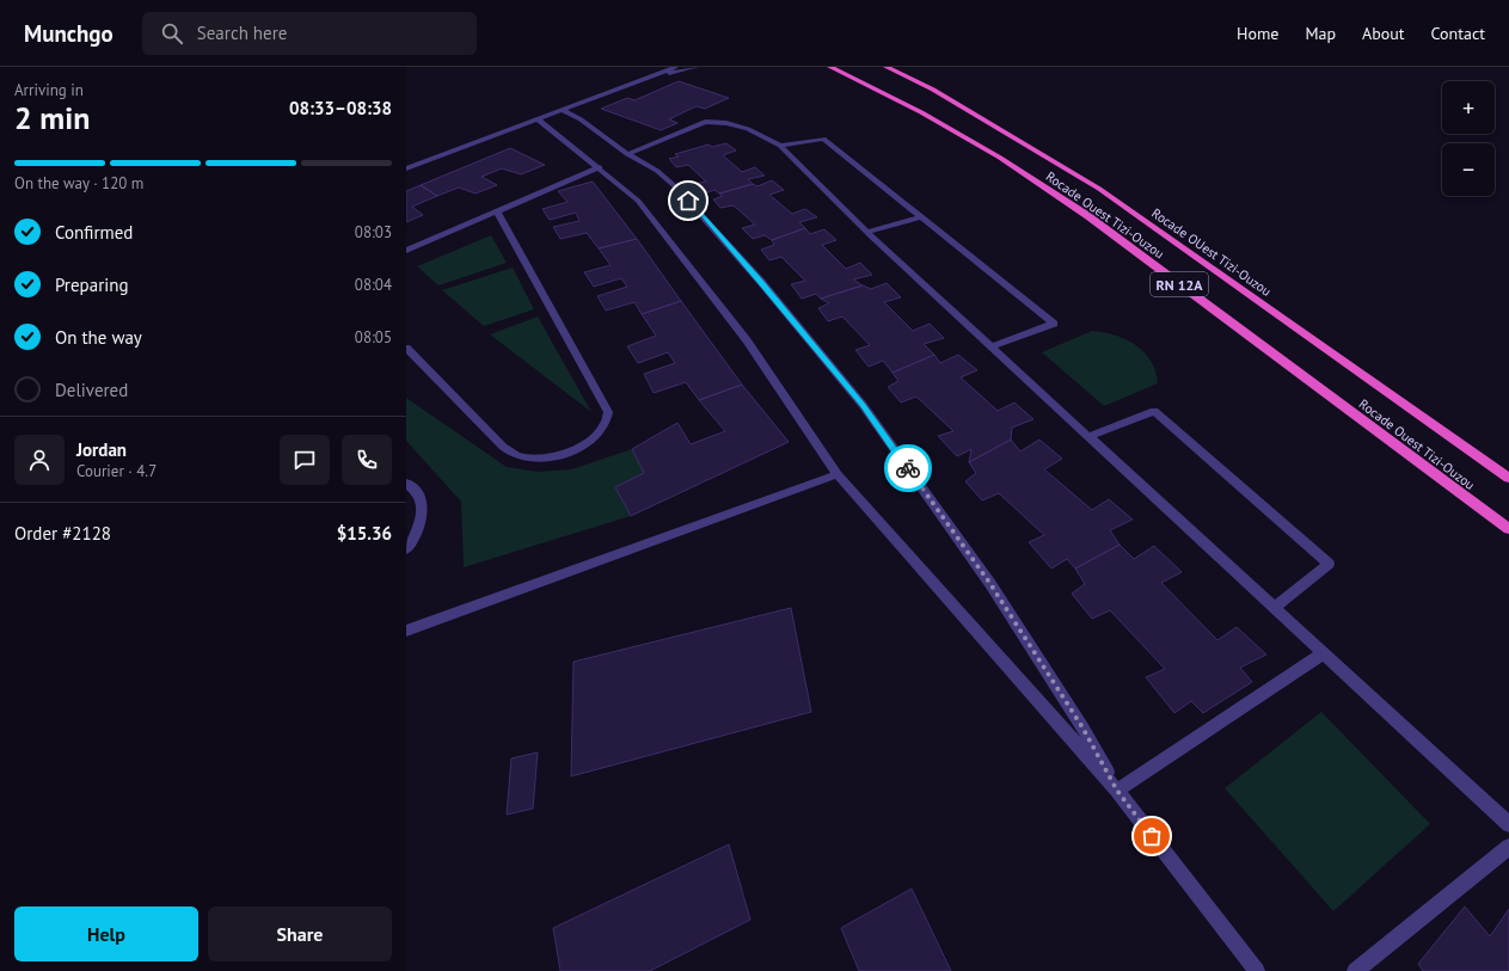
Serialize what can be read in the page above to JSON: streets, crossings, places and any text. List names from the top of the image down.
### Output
{
  "streets": {
    "highway": ["Rocade Ouest Tizi-Ouzou", "Rocade OUest Tizi-Ouzou", "RN 12A"]
  },
  "page": {
    "header": "Munchgo",
    "search": "Search here",
    "nav": [
      "Home",
      "Map",
      "About",
      "Contact"
    ],
    "heading": ["2 min", "Arriving in", "08:33–08:38"],
    "panel": [
      "Jordan",
      "Courier · 4.7",
      "Order #2128",
      "$15.36"
    ],
    "map_buttons": ["+", "−"],
    "bar": "On the way · 120 m",
    "list": [
      ["Confirmed", "08:03"],
      ["Preparing", "08:04"],
      ["On the way", "08:05"],
      "Delivered"
    ],
    "buttons": ["Help", "Share"]
  }
}
